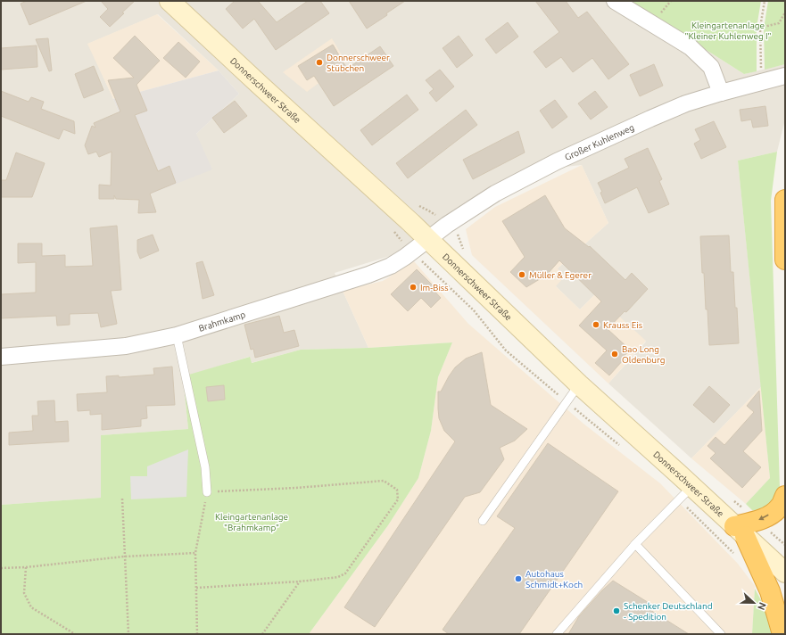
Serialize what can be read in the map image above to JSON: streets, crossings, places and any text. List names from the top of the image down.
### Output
{
  "streets": {
    "main road": ["Donnerschweer Straße"],
    "street": ["Großer Kuhlenweg", "Brahmkamp"]
  },
  "crossings": [
    ["Donnerschweer Straße", "Großer Kuhlenweg"],
    ["Donnerschweer Straße", "Brahmkamp"],
    ["Großer Kuhlenweg", "Brahmkamp"]
  ],
  "parks": ["Kleingartenanlage \"Kleiner Kuhlenweg I\"", "Kleingartenanlage \"Brahmkamp\""],
  "places": [
    "Donnerschweer Stübchen",
    "Müller & Egerer",
    "Im-Biss",
    "Krauss Eis",
    "Bao Long Oldenburg",
    "Autohaus Schmidt+Koch",
    "Schenker Deutschland - Spedition"
  ],
  "north": "right"
}
